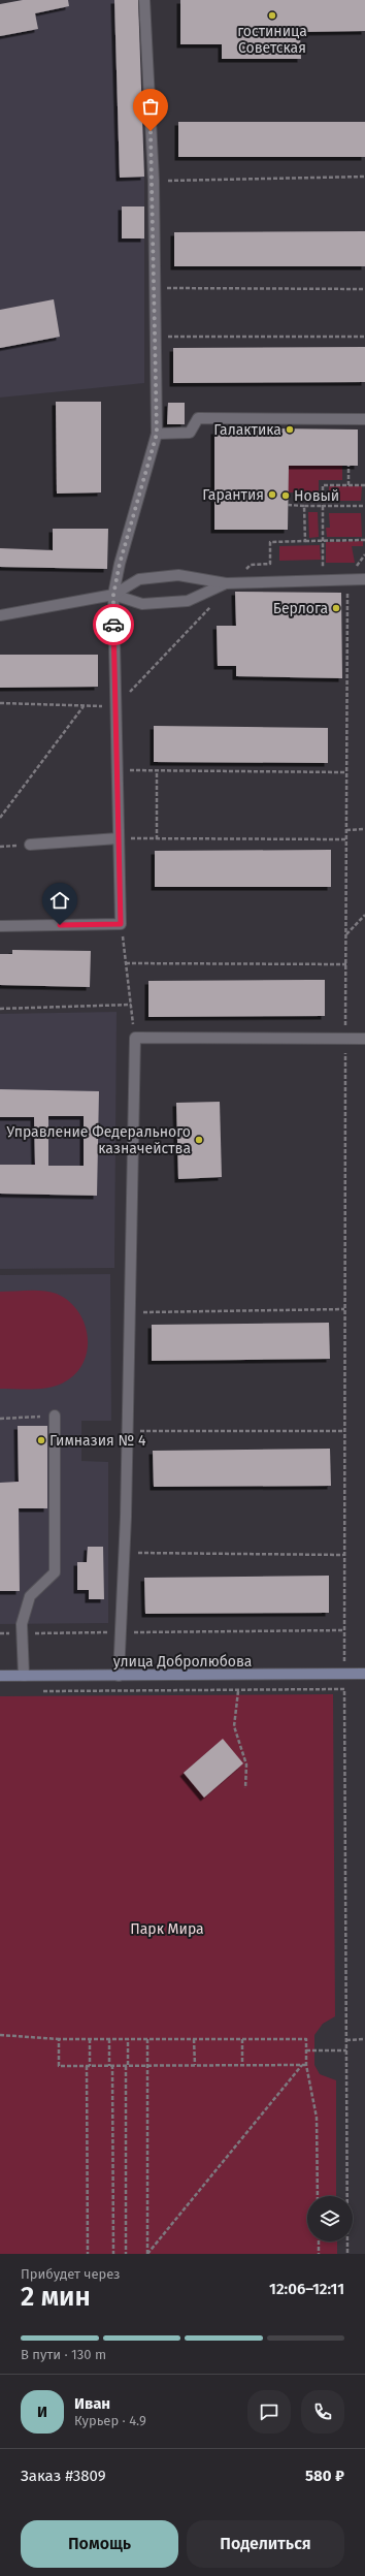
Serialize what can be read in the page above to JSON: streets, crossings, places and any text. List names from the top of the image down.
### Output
{
  "streets": {
    "street": ["улица Добролюбова"]
  },
  "parks": ["Парк Мира"],
  "places": [
    "гостиница Советская",
    "Галактика",
    "Гарантия",
    "Новый",
    "Берлога",
    "Управление Федерального казначейства",
    "Гимназия № 4"
  ],
  "page": {
    "heading": ["2 мин", "Прибудет через", "12:06–12:11"],
    "panel": [
      "Иван",
      "Курьер · 4.9",
      "Заказ #3809",
      "580 ₽"
    ],
    "bar": "В пути · 130 m",
    "round": "И",
    "buttons": ["Помощь", "Поделиться"]
  }
}
